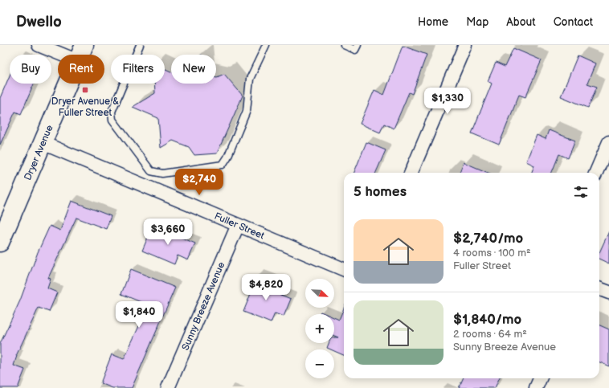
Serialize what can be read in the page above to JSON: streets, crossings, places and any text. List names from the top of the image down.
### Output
{
  "streets": {
    "street": ["Dryer Avenue", "Fuller Street", "Sunny Breeze Avenue"]
  },
  "crossings": [
    ["Dryer Avenue", "Fuller Street"],
    ["Fuller Street", "Sunny Breeze Avenue"]
  ],
  "places": {
    "transit": ["Dryer Avenue & Fuller Street"]
  },
  "north": "bottom right",
  "page": {
    "header": "Dwello",
    "nav": [
      "Home",
      "Map",
      "About",
      "Contact"
    ],
    "chip": [
      "Buy",
      "Rent",
      "Filters",
      "New"
    ],
    "price": [
      "$1,330",
      "$2,740",
      "$3,660",
      "$4,820",
      "$1,840"
    ],
    "heading": "5 homes",
    "list": [
      {
        "name": "$2,740/mo",
        "note": "4 rooms · 100 m² · Fuller Street"
      },
      {
        "name": "$1,840/mo",
        "note": "2 rooms · 64 m² · Sunny Breeze Avenue"
      }
    ],
    "map_buttons": ["+", "−"]
  }
}
